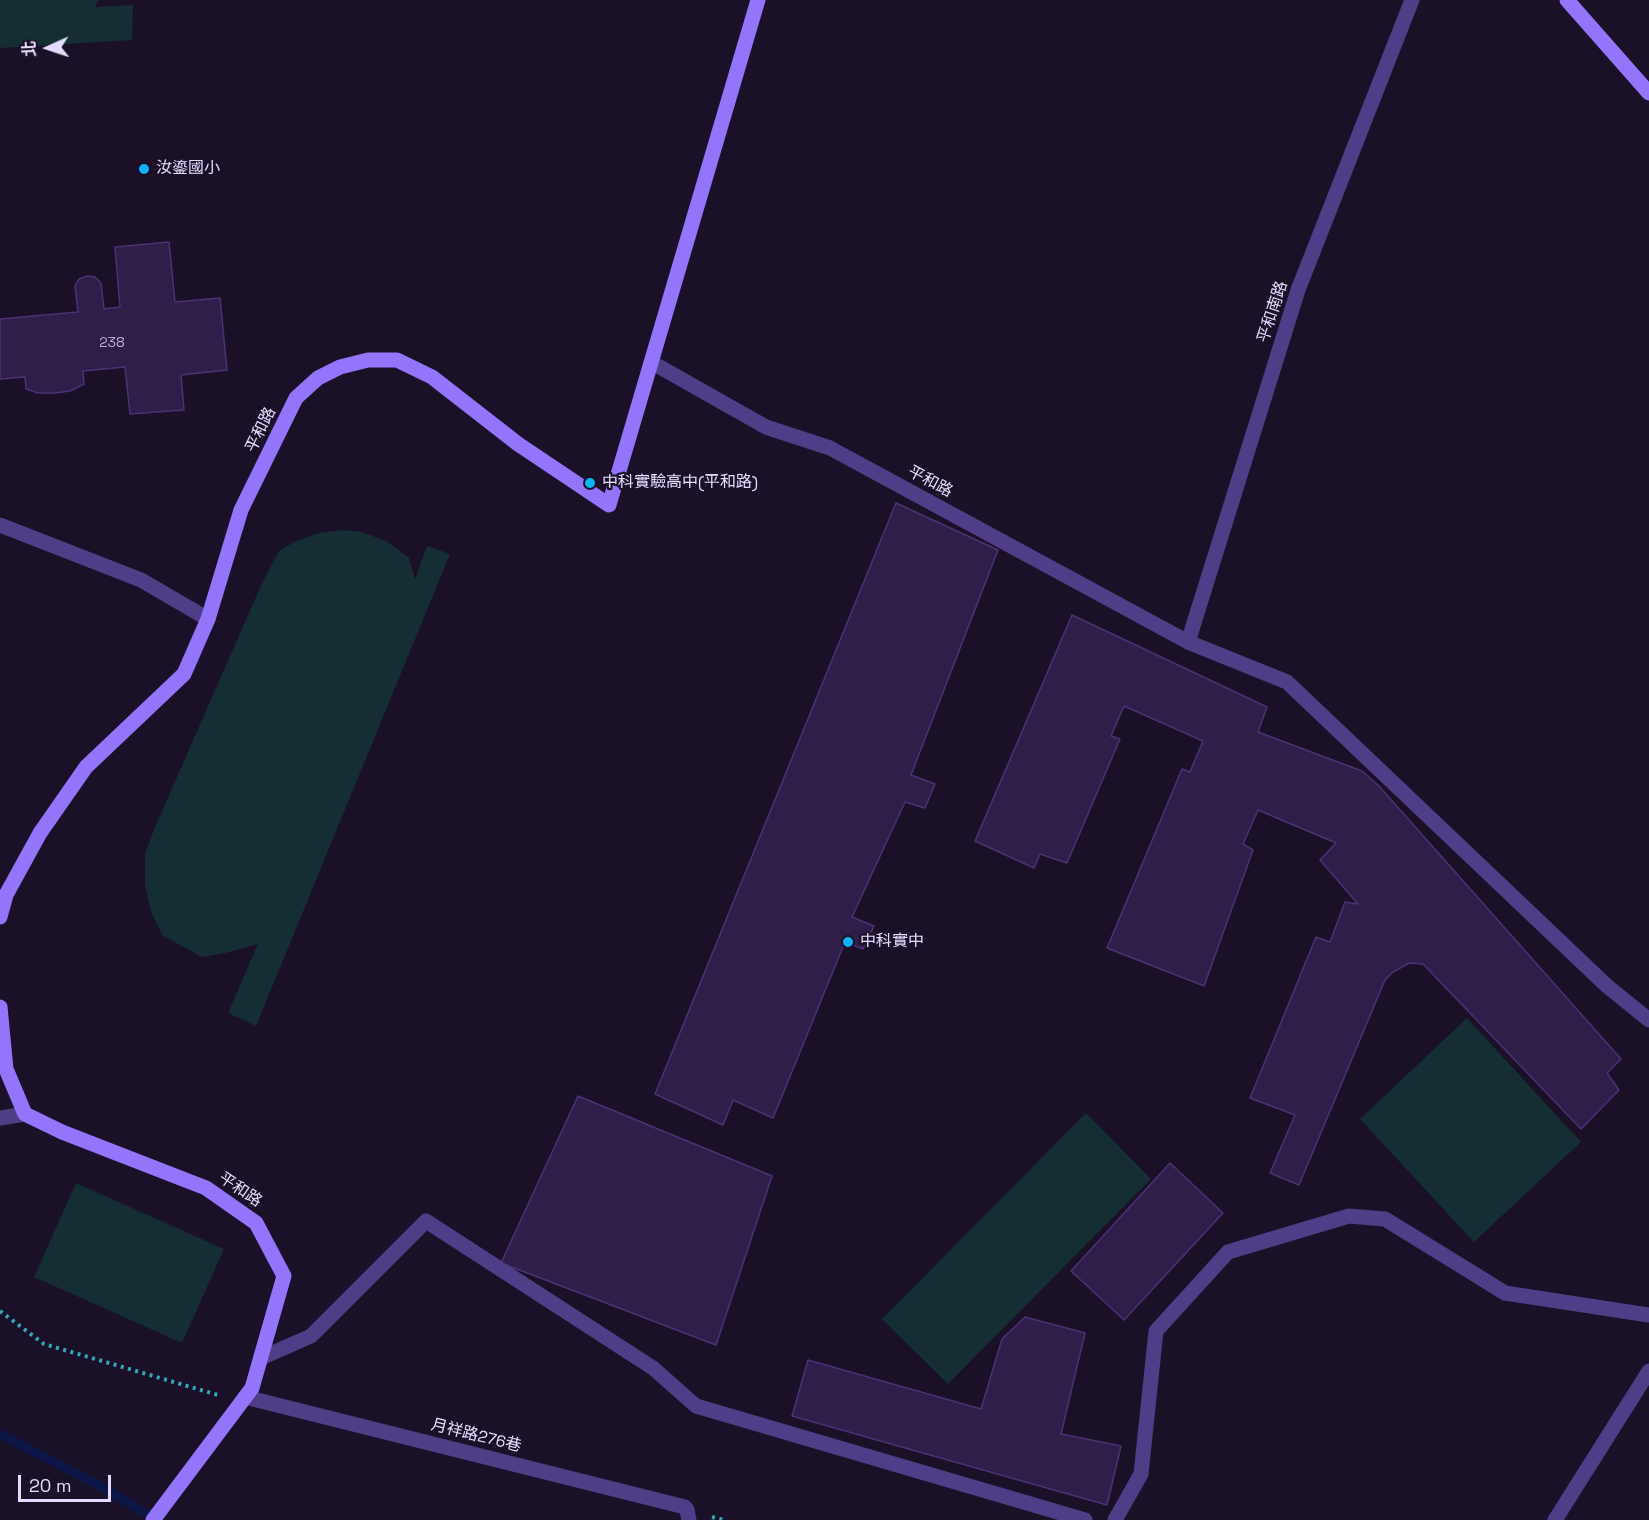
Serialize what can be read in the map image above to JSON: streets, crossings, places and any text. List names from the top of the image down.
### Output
{
  "streets": {
    "street": ["平和南路", "平和路", "月祥路276巷"]
  },
  "crossings": [
    ["平和南路", "平和路"],
    ["平和路", "月祥路276巷"]
  ],
  "places": ["汝鎏國小", "中科實驗高中(平和路)", "中科實中"],
  "house_numbers": ["238"],
  "scale_bar": "20 m",
  "north": "left"
}
